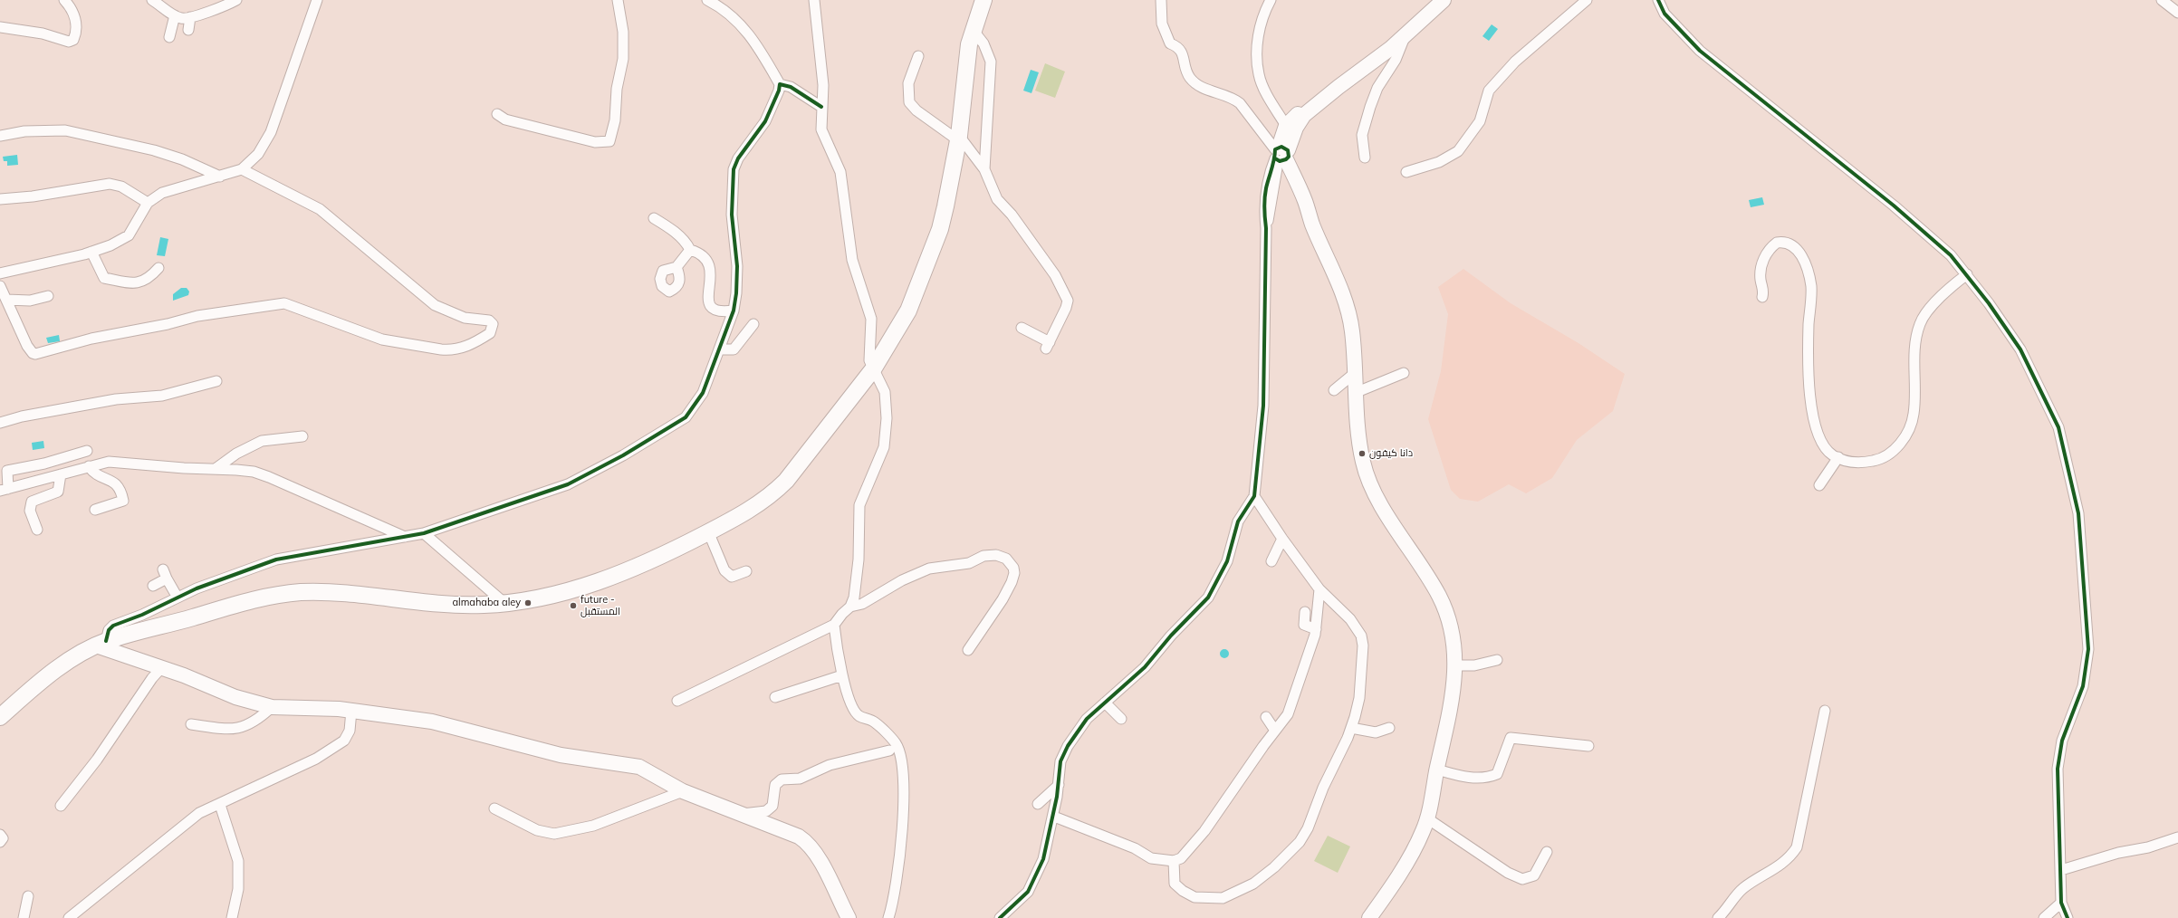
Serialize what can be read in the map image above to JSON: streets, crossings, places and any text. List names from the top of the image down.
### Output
{
  "places": ["دانا كيفون", "almahaba aley", "future - المستقبل"]
}
